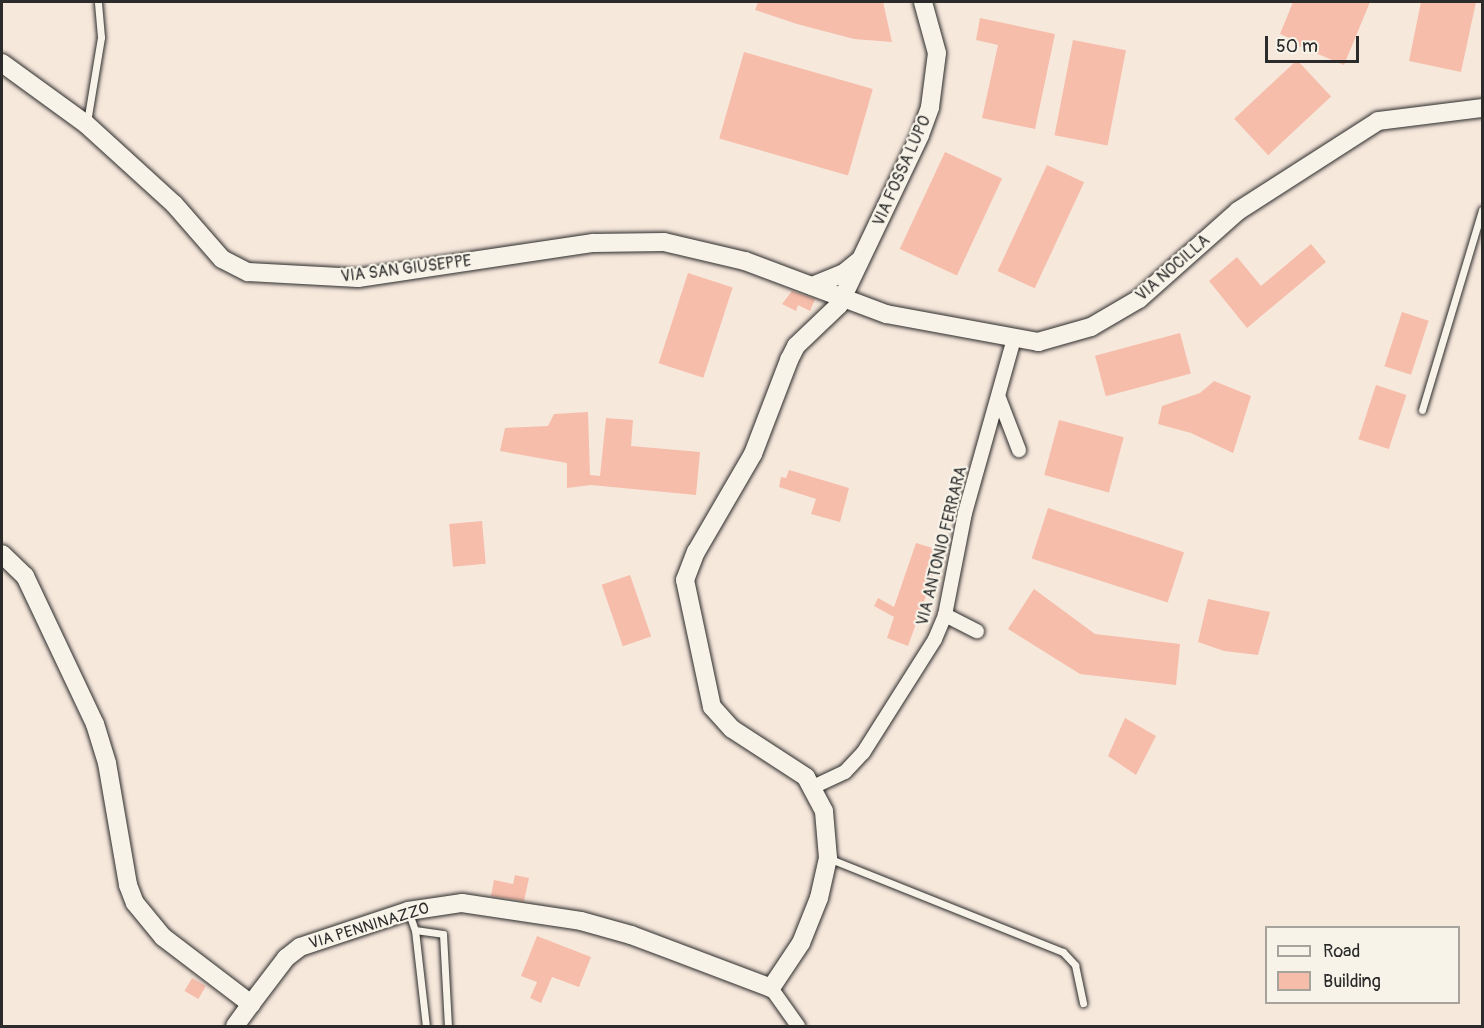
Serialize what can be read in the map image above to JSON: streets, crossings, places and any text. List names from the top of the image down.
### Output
{
  "streets": {
    "street": [
      "VIA FOSSA LUPO",
      "VIA NOCILLA",
      "VIA SAN GIUSEPPE",
      "VIA ANTONIO FERRARA",
      "VIA PENNINAZZO"
    ]
  },
  "crossings": [
    ["VIA FOSSA LUPO", "VIA NOCILLA"],
    ["VIA FOSSA LUPO", "VIA SAN GIUSEPPE"],
    ["VIA FOSSA LUPO", "VIA ANTONIO FERRARA"],
    ["VIA NOCILLA", "VIA SAN GIUSEPPE"],
    ["VIA NOCILLA", "VIA ANTONIO FERRARA"]
  ],
  "legend": ["Road", "Building"],
  "scale_bar": "50 m"
}
